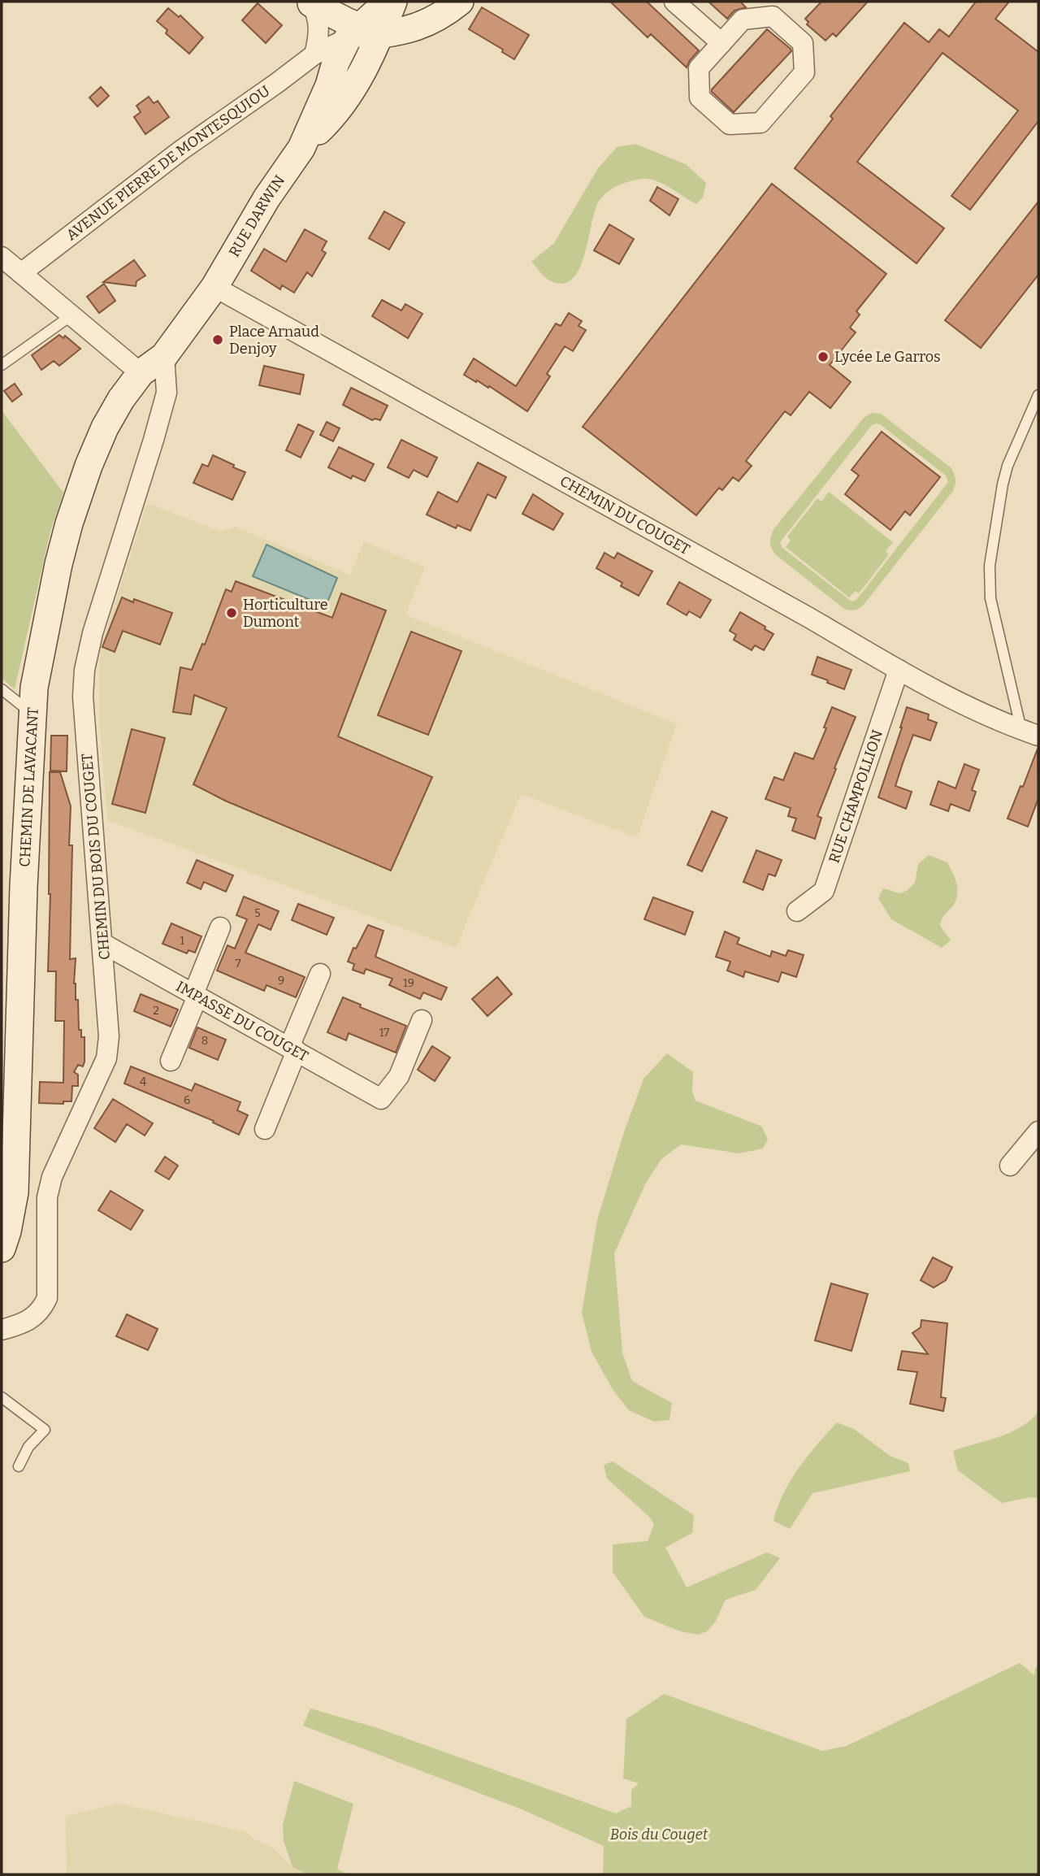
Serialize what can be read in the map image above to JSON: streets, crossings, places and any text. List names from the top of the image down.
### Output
{
  "streets": {
    "street": [
      "AVENUE PIERRE DE MONTESQUIOU",
      "RUE DARWIN",
      "CHEMIN DU COUGET",
      "CHEMIN DE LAVACANT",
      "RUE CHAMPOLLION",
      "CHEMIN DU BOIS DU COUGET",
      "IMPASSE DU COUGET"
    ]
  },
  "crossings": [
    ["AVENUE PIERRE DE MONTESQUIOU", "RUE DARWIN"],
    ["RUE DARWIN", "CHEMIN DU COUGET"],
    ["CHEMIN DU COUGET", "RUE CHAMPOLLION"],
    ["CHEMIN DE LAVACANT", "CHEMIN DU BOIS DU COUGET"],
    ["CHEMIN DU BOIS DU COUGET", "IMPASSE DU COUGET"]
  ],
  "parks": ["Bois du Couget"],
  "places": ["Place Arnaud Denjoy", "Lycée Le Garros", "Horticulture Dumont"],
  "house_numbers": [
    "5",
    "1",
    "7",
    "9",
    "19",
    "2",
    "17",
    "8",
    "4",
    "6"
  ]
}
